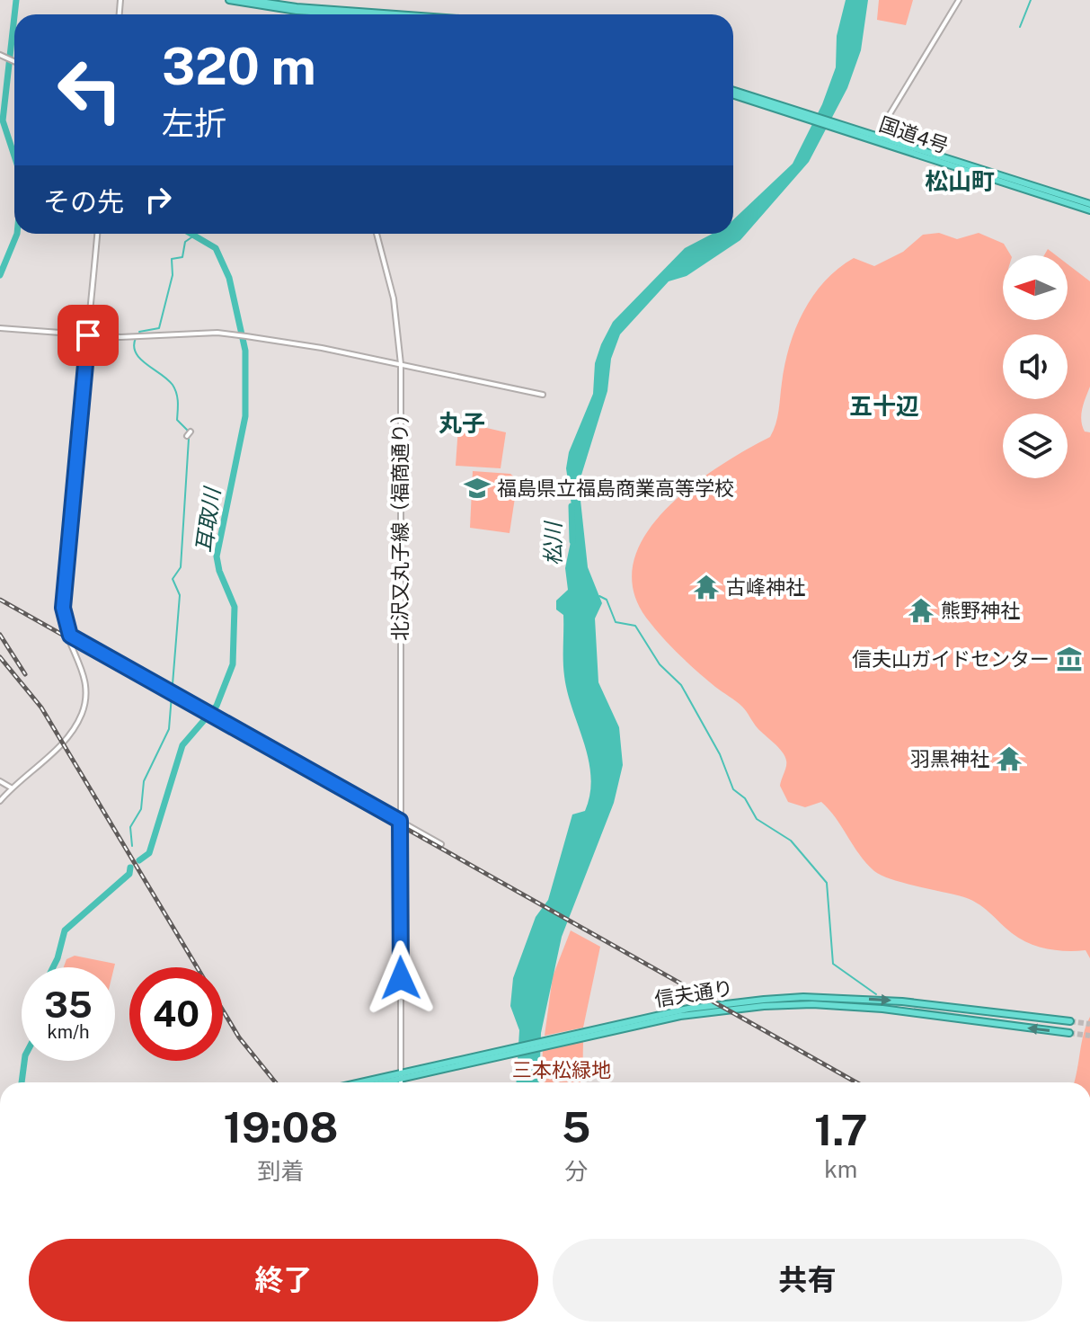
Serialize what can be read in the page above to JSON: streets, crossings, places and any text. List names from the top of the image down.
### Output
{
  "streets": {
    "highway": ["国道4号", "信夫通り"],
    "street": ["北沢又丸子線（福商通り）"]
  },
  "crossings": [
    ["北沢又丸子線（福商通り）", "信夫通り"]
  ],
  "districts": ["松山町", "五十辺", "丸子"],
  "water": ["耳取川", "松川"],
  "parks": ["三本松緑地"],
  "places": {
    "school or university": ["福島県立福島商業高等学校"],
    "temple": ["古峰神社", "熊野神社", "羽黒神社"],
    "museum": ["信夫山ガイドセンター"]
  },
  "north": "left",
  "page": {
    "turn": ["320 m", "左折"],
    "then": "その先",
    "speed": "35 km/h",
    "limit": "40",
    "eta": [
      "19:08",
      "到着",
      "5",
      "分",
      "1.7",
      "km"
    ],
    "buttons": ["終了", "共有"]
  }
}
